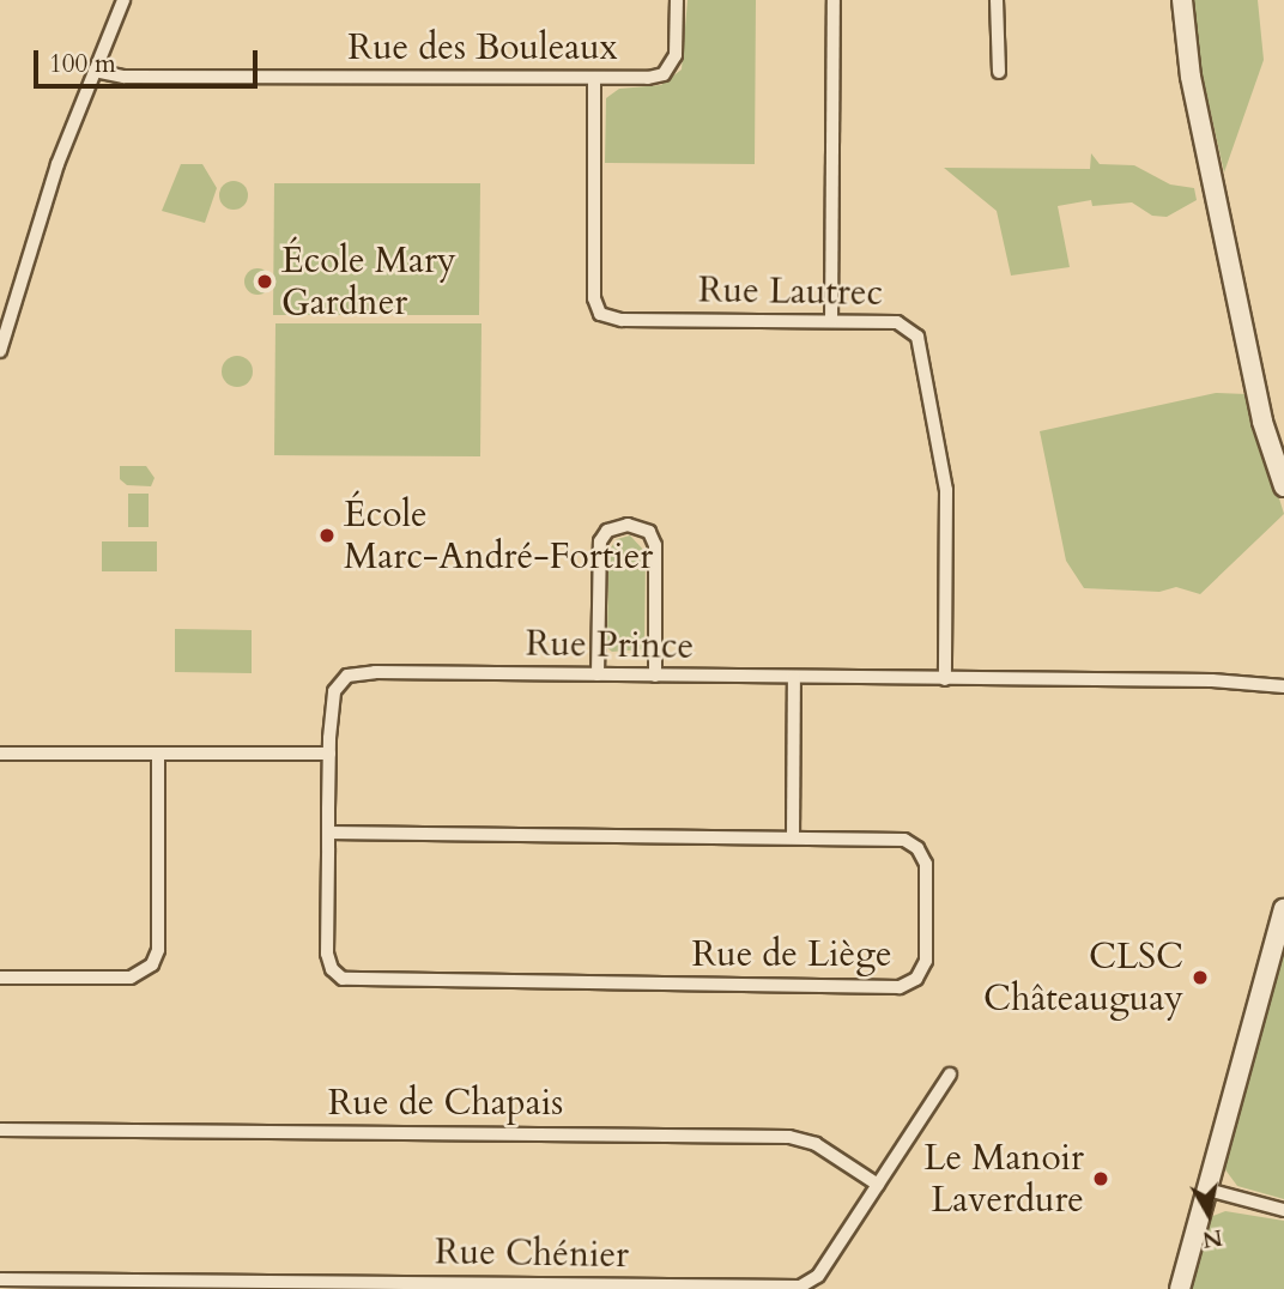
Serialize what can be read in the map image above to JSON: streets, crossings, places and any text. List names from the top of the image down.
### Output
{
  "streets": {
    "street": [
      "Rue des Bouleaux",
      "Rue Lautrec",
      "Rue Prince",
      "Rue de Liège",
      "Rue de Chapais",
      "Rue Chénier"
    ]
  },
  "crossings": [
    ["Rue des Bouleaux", "Rue Lautrec"],
    ["Rue Lautrec", "Rue Prince"],
    ["Rue Prince", "Rue de Liège"],
    ["Rue de Chapais", "Rue Chénier"]
  ],
  "places": [
    "École Mary Gardner",
    "École Marc-André-Fortier",
    "CLSC Châteauguay",
    "Le Manoir Laverdure"
  ],
  "scale_bar": "100 m",
  "north": "bottom"
}
